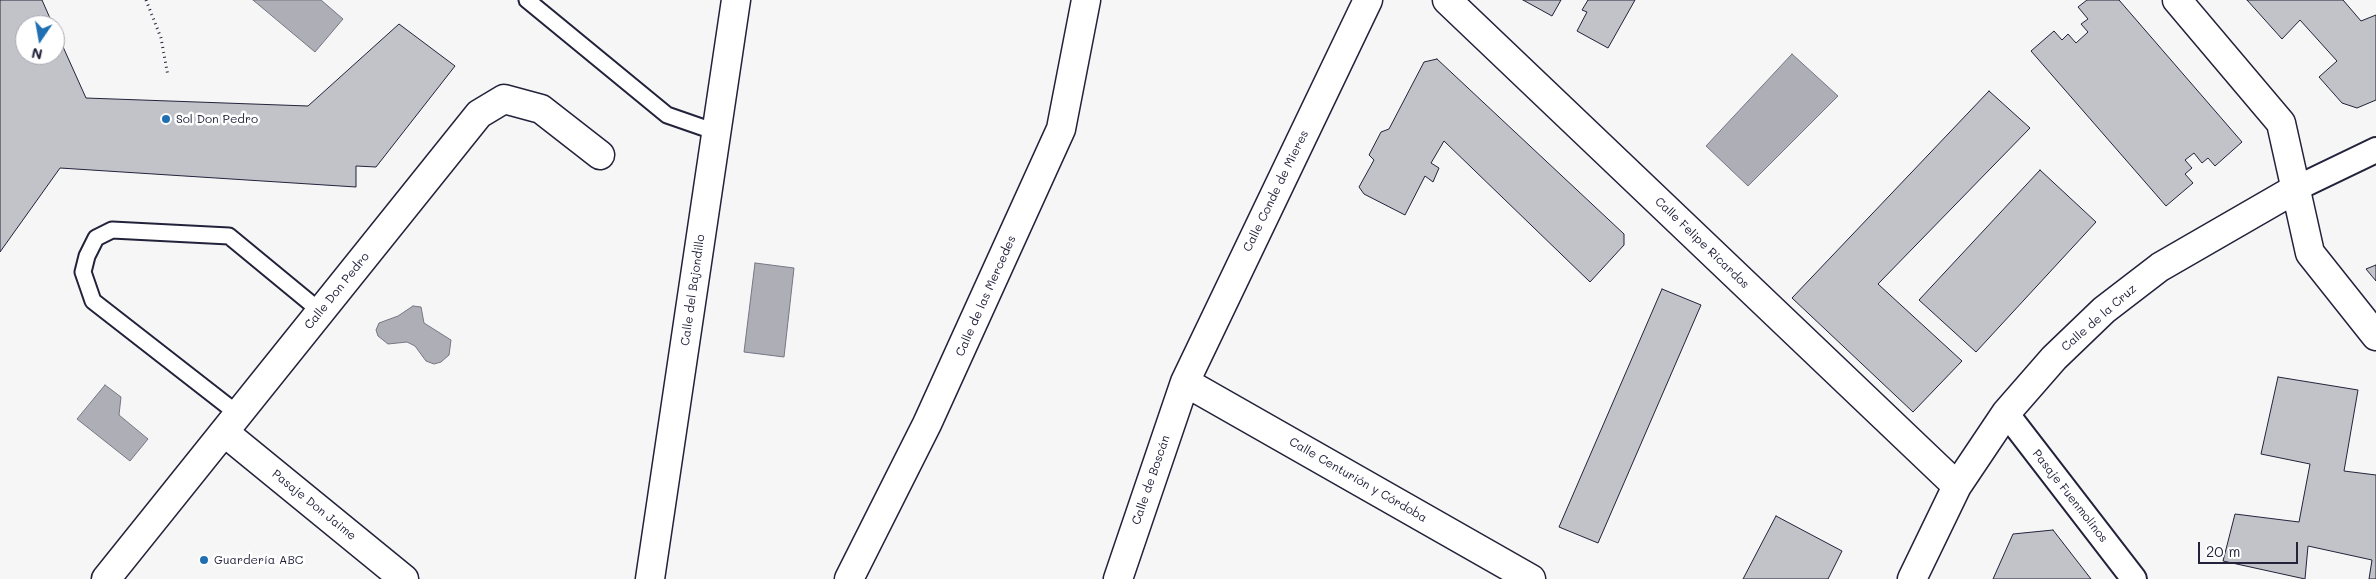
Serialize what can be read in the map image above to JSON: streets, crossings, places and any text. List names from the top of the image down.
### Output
{
  "streets": {
    "street": [
      "Calle Conde de Mieres",
      "Calle Felipe Ricardos",
      "Calle del Bajondillo",
      "Calle Don Pedro",
      "Calle de las Mercedes",
      "Calle de la Cruz",
      "Calle de Boscán",
      "Calle Centurión y Córdoba",
      "Pasaje Fuenmolinos",
      "Pasaje Don Jaime"
    ]
  },
  "crossings": [
    ["Calle Conde de Mieres", "Calle de Boscán"],
    ["Calle Conde de Mieres", "Calle Centurión y Córdoba"],
    ["Calle Felipe Ricardos", "Calle de la Cruz"],
    ["Calle Don Pedro", "Pasaje Don Jaime"],
    ["Calle de la Cruz", "Pasaje Fuenmolinos"],
    ["Calle de Boscán", "Calle Centurión y Córdoba"]
  ],
  "places": ["Sol Don Pedro", "Guardería ABC"],
  "scale_bar": "20 m",
  "north": "bottom"
}
